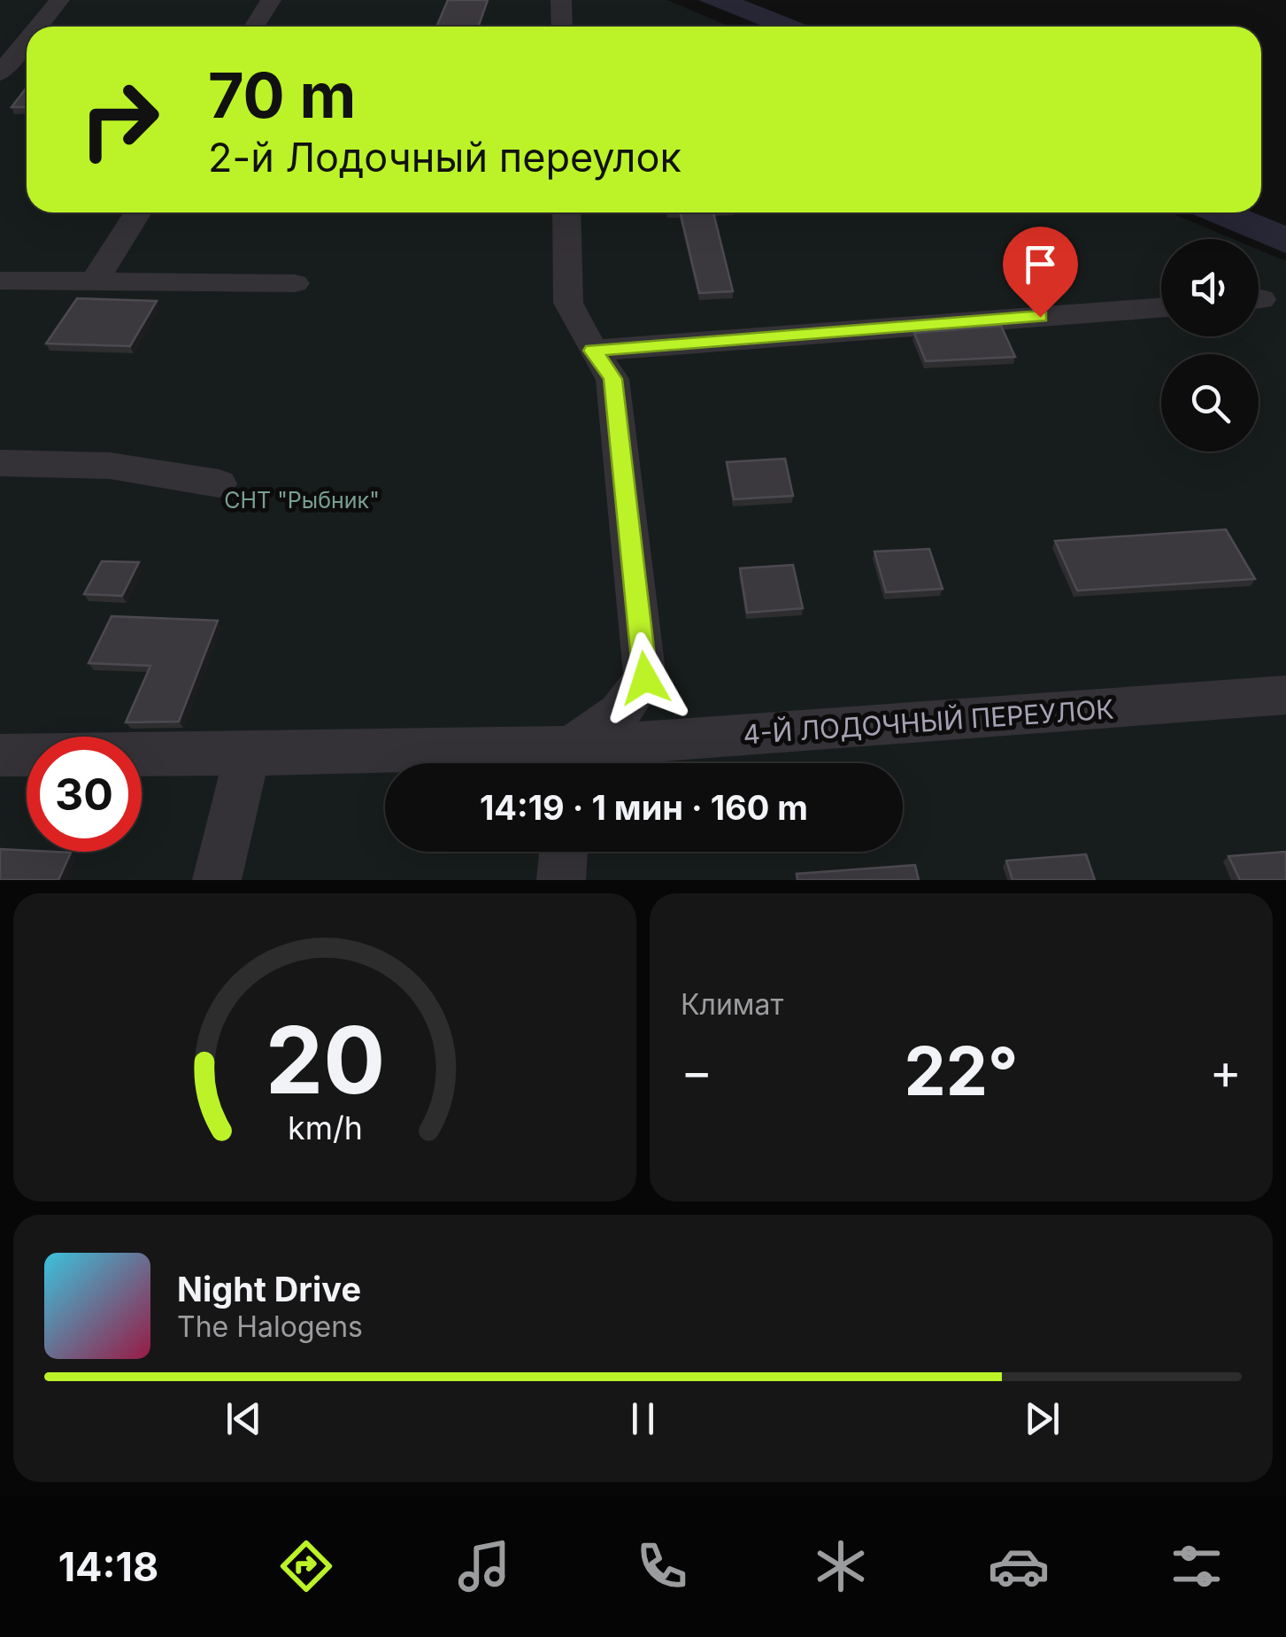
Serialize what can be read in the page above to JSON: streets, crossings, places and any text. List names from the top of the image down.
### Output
{
  "streets": {
    "street": ["4-Й ЛОДОЧНЫЙ ПЕРЕУЛОК"]
  },
  "parks": ["СНТ \"Рыбник\""],
  "page": {
    "turn": ["70 m", "2-й Лодочный переулок"],
    "limit": "30",
    "trip": "14:19 · 1 мин · 160 m",
    "tile": "Климат",
    "heat": ["−", "22°", "+"],
    "song": ["Night Drive", "The Halogens"],
    "tabs": "14:18",
    "gauge": ["20", "km/h"]
  }
}
